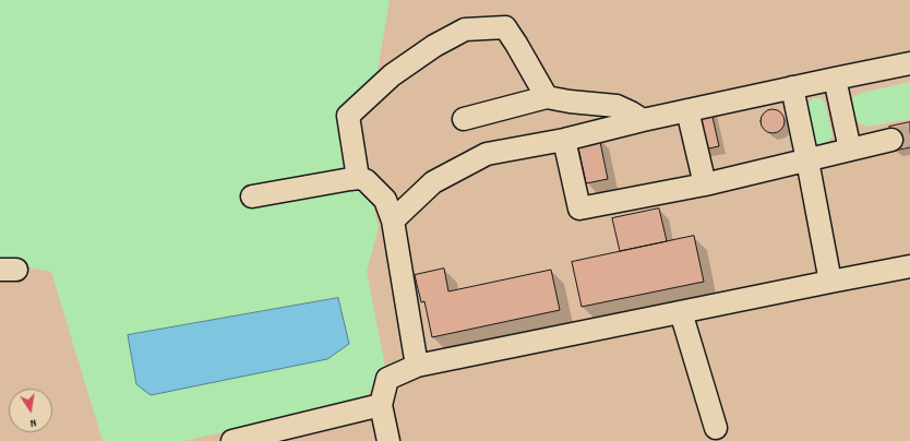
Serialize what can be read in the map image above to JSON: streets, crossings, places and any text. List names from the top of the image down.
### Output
{
  "north": "bottom"
}
